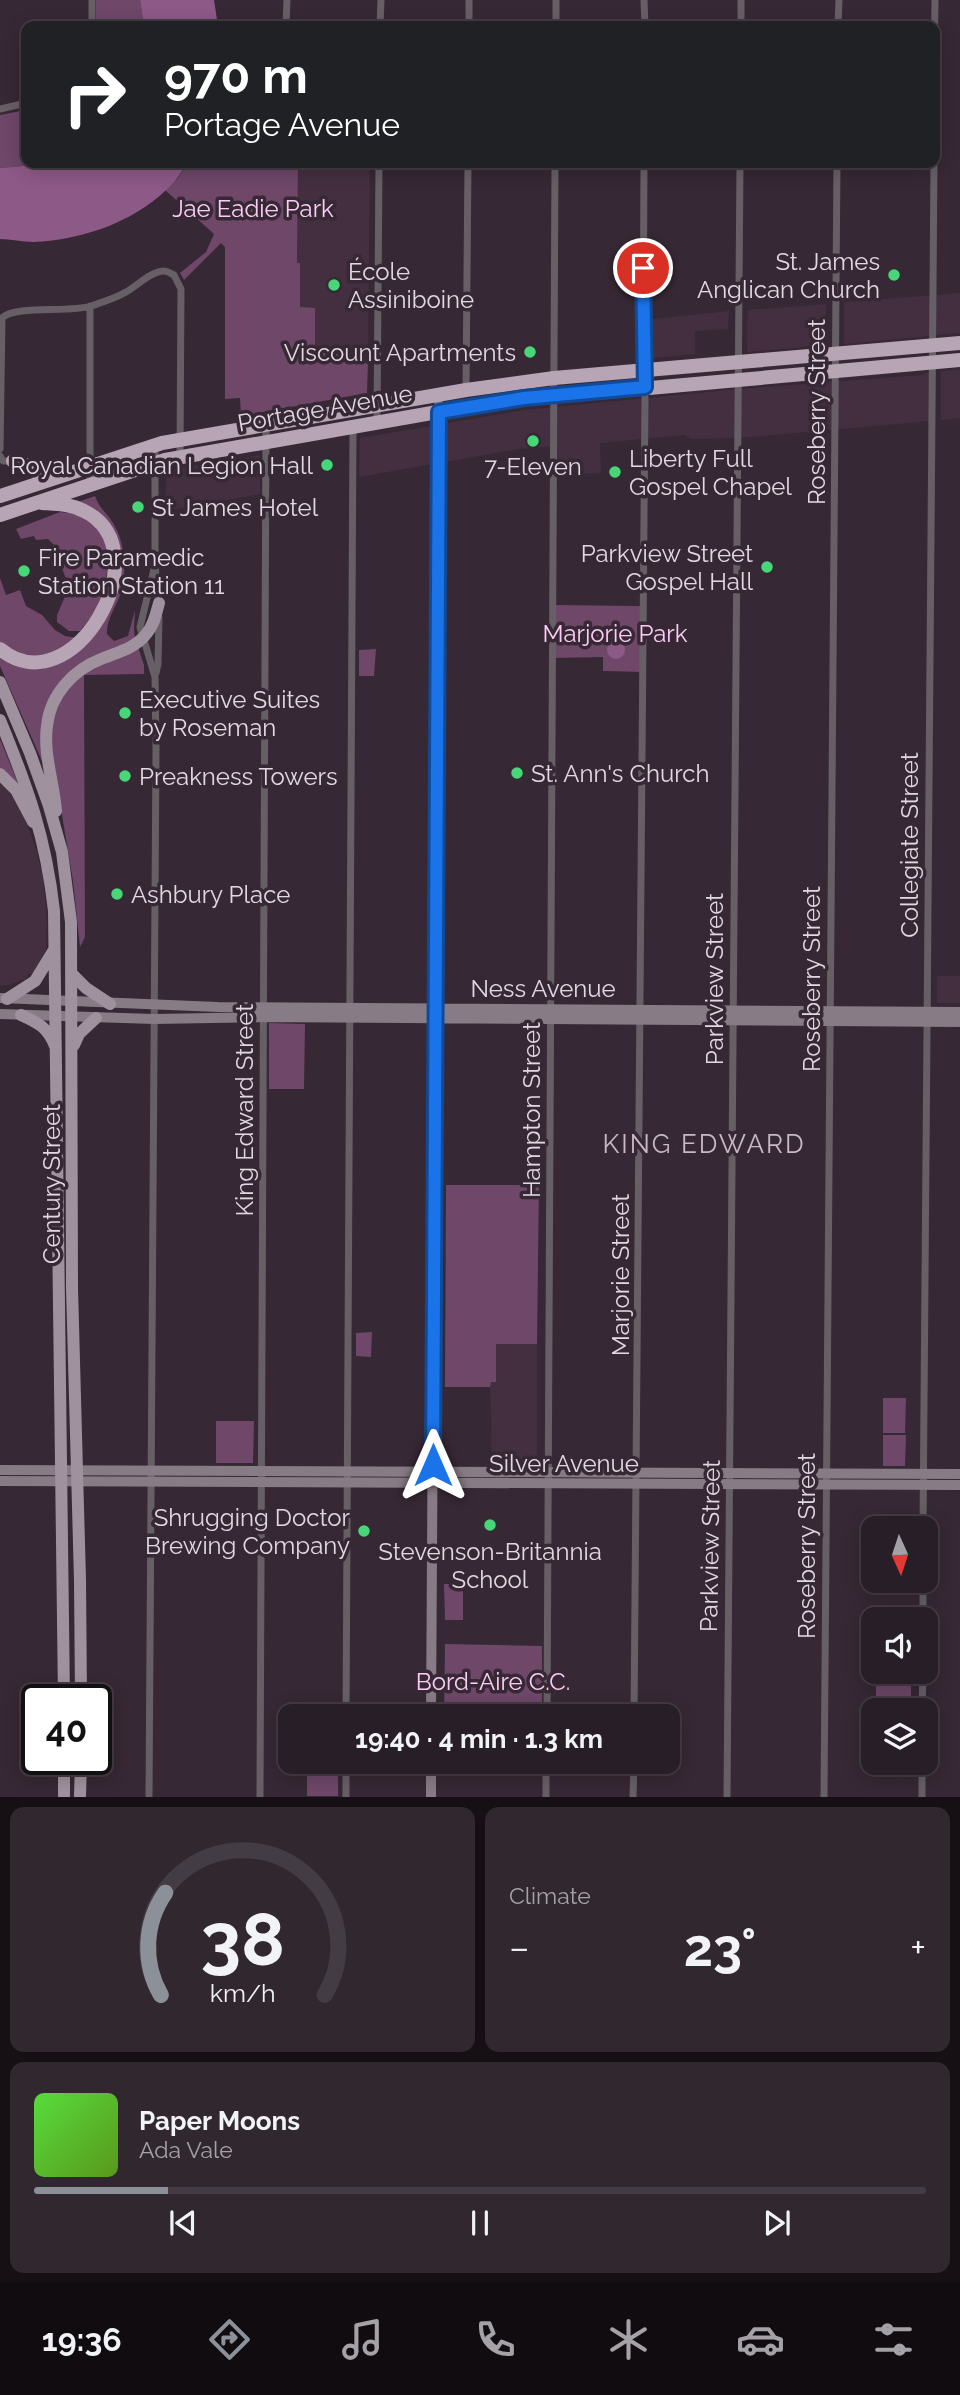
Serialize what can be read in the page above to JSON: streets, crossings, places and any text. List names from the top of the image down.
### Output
{
  "streets": {
    "highway": ["Portage Avenue"],
    "main road": ["Century Street"],
    "street": [
      "Roseberry Street",
      "Collegiate Street",
      "Parkview Street",
      "Ness Avenue",
      "King Edward Street",
      "Hampton Street",
      "Marjorie Street",
      "Silver Avenue"
    ]
  },
  "crossings": [
    ["Portage Avenue", "Roseberry Street"],
    ["Portage Avenue", "Collegiate Street"],
    ["Portage Avenue", "Parkview Street"],
    ["Portage Avenue", "King Edward Street"],
    ["Portage Avenue", "Hampton Street"],
    ["Portage Avenue", "Marjorie Street"],
    ["Roseberry Street", "Ness Avenue"],
    ["Roseberry Street", "Silver Avenue"],
    ["Collegiate Street", "Ness Avenue"],
    ["Collegiate Street", "Silver Avenue"],
    ["Parkview Street", "Ness Avenue"],
    ["Parkview Street", "Silver Avenue"],
    ["Ness Avenue", "King Edward Street"],
    ["Ness Avenue", "Hampton Street"],
    ["Ness Avenue", "Century Street"],
    ["Ness Avenue", "Marjorie Street"],
    ["King Edward Street", "Silver Avenue"],
    ["Hampton Street", "Silver Avenue"],
    ["Century Street", "Silver Avenue"],
    ["Marjorie Street", "Silver Avenue"]
  ],
  "districts": ["KING EDWARD"],
  "parks": ["Jae Eadie Park", "Marjorie Park", "Bord-Aire C.C."],
  "places": [
    "St. James Anglican Church",
    "École Assiniboine",
    "Viscount Apartments",
    "7-Eleven",
    "Royal Canadian Legion Hall",
    "Liberty Full Gospel Chapel",
    "St James Hotel",
    "Parkview Street Gospel Hall",
    "Fire Paramedic Station Station 11",
    "Executive Suites by Roseman",
    "St. Ann's Church",
    "Preakness Towers",
    "Ashbury Place",
    "Stevenson-Britannia School",
    "Shrugging Doctor Brewing Company"
  ],
  "north": "bottom",
  "page": {
    "turn": ["970 m", "Portage Avenue"],
    "limit": "40",
    "trip": "19:40 · 4 min · 1.3 km",
    "tile": "Climate",
    "heat": ["−", "23°", "+"],
    "song": ["Paper Moons", "Ada Vale"],
    "tabs": "19:36",
    "gauge": ["38", "km/h"]
  }
}
